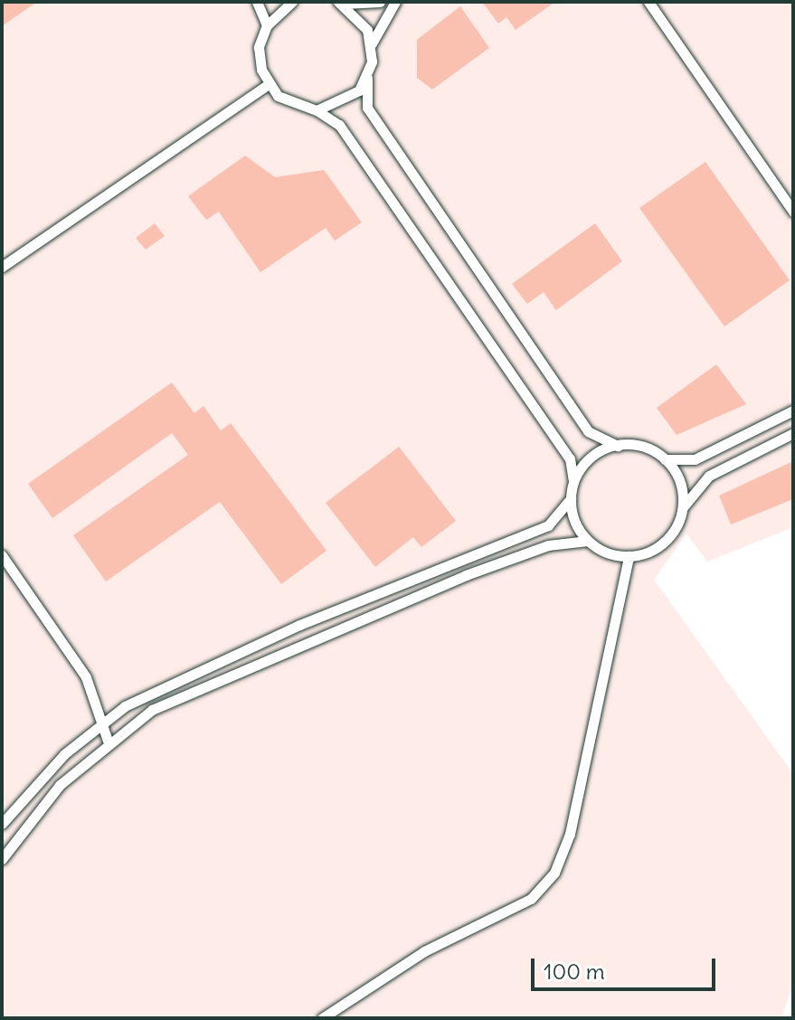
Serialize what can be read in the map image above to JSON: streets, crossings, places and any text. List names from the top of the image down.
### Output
{
  "scale_bar": "100 m"
}
